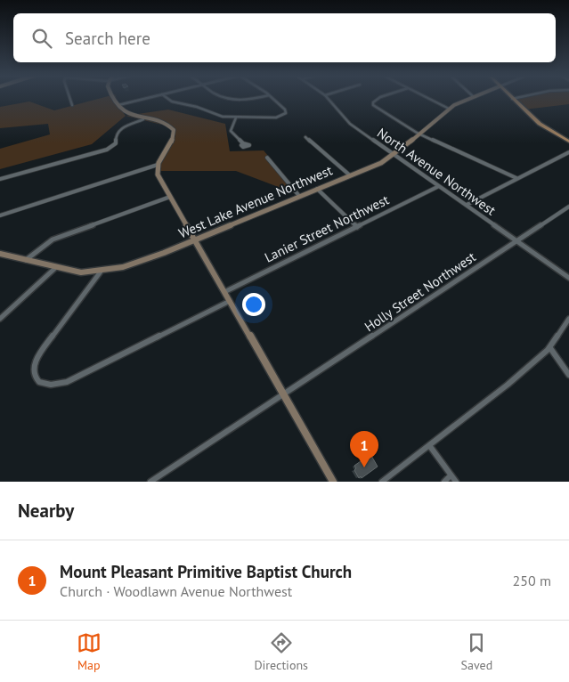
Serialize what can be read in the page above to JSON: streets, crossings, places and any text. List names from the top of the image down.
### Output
{
  "streets": {
    "street": [
      "North Avenue Northwest",
      "West Lake Avenue Northwest",
      "Lanier Street Northwest",
      "Holly Street Northwest"
    ]
  },
  "crossings": [
    ["North Avenue Northwest", "West Lake Avenue Northwest"],
    ["North Avenue Northwest", "Lanier Street Northwest"],
    ["North Avenue Northwest", "Holly Street Northwest"]
  ],
  "page": {
    "search": "Search here",
    "pins": "1",
    "heading": "Nearby",
    "list": [
      {
        "mark": "1",
        "name": "Mount Pleasant Primitive Baptist Church",
        "note": "Church · Woodlawn Avenue Northwest",
        "value": "250 m"
      }
    ],
    "nav": ["Map", "Directions", "Saved"]
  }
}
